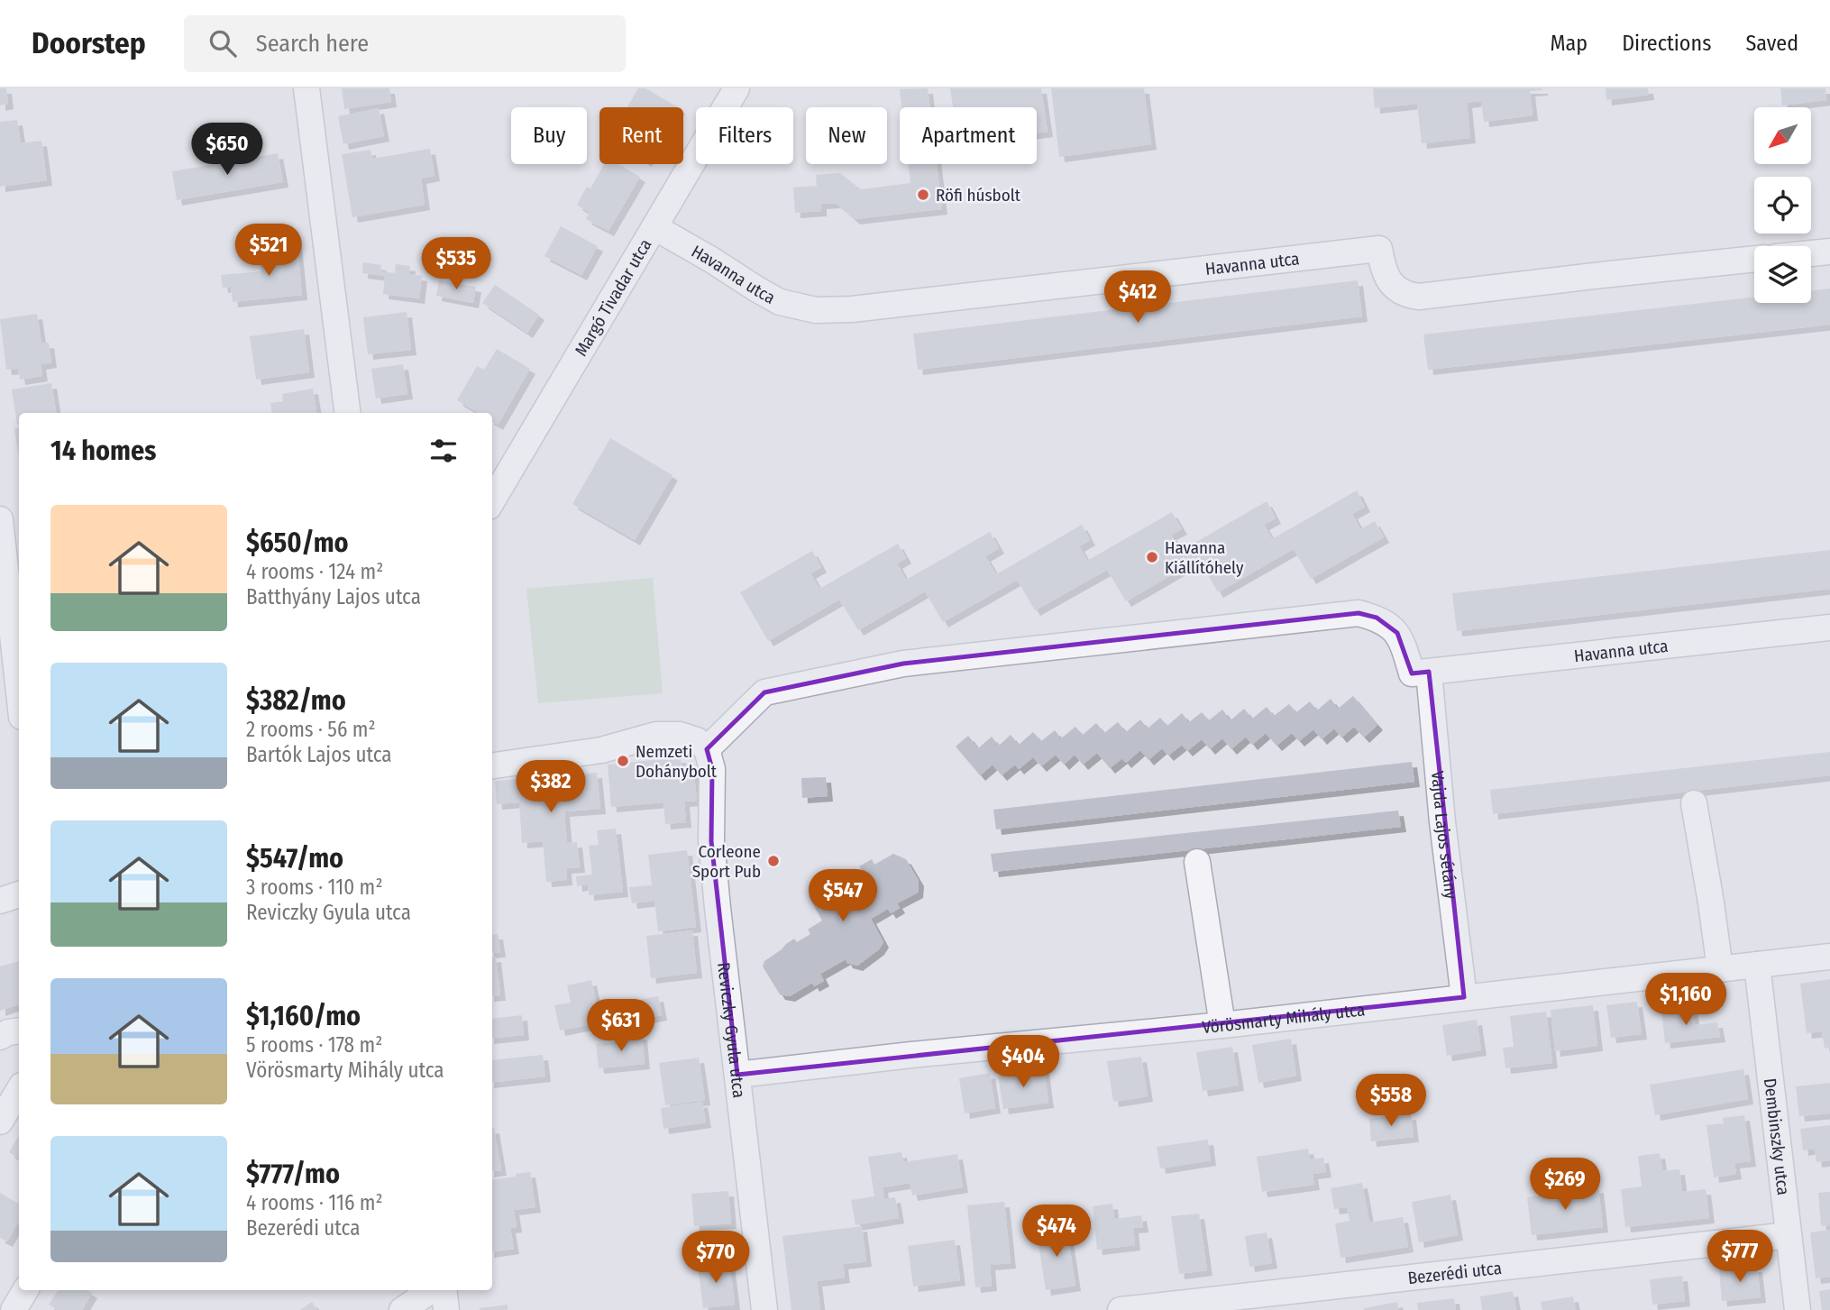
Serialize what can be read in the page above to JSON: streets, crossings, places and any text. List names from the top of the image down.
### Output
{
  "streets": {
    "street": [
      "Havanna utca",
      "Margó Tivadar utca",
      "Vajda Lajos sétány",
      "Vörösmarty Mihály utca",
      "Reviczky Gyula utca",
      "Dembinszky utca",
      "Bezerédi utca"
    ]
  },
  "crossings": [
    ["Havanna utca", "Margó Tivadar utca"],
    ["Havanna utca", "Vajda Lajos sétány"],
    ["Vajda Lajos sétány", "Vörösmarty Mihály utca"],
    ["Vajda Lajos sétány", "Reviczky Gyula utca"],
    ["Vörösmarty Mihály utca", "Reviczky Gyula utca"],
    ["Vörösmarty Mihály utca", "Dembinszky utca"],
    ["Dembinszky utca", "Bezerédi utca"]
  ],
  "places": [
    "Röfi húsbolt",
    "Havanna Kiállítóhely",
    "Nemzeti Dohánybolt",
    "Corleone Sport Pub"
  ],
  "north": "bottom left",
  "page": {
    "header": "Doorstep",
    "search": "Search here",
    "nav": ["Map", "Directions", "Saved"],
    "chip": [
      "Buy",
      "Rent",
      "Filters",
      "New",
      "Apartment"
    ],
    "price": [
      "$650",
      "$521",
      "$535",
      "$412",
      "$382",
      "$547",
      "$1,160",
      "$631",
      "$404",
      "$558",
      "$269",
      "$474",
      "$777",
      "$770"
    ],
    "heading": "14 homes",
    "list": [
      {
        "name": "$650/mo",
        "note": "4 rooms · 124 m² · Batthyány Lajos utca"
      },
      {
        "name": "$382/mo",
        "note": "2 rooms · 56 m² · Bartók Lajos utca"
      },
      {
        "name": "$547/mo",
        "note": "3 rooms · 110 m² · Reviczky Gyula utca"
      },
      {
        "name": "$1,160/mo",
        "note": "5 rooms · 178 m² · Vörösmarty Mihály utca"
      },
      {
        "name": "$777/mo",
        "note": "4 rooms · 116 m² · Bezerédi utca"
      }
    ]
  }
}
